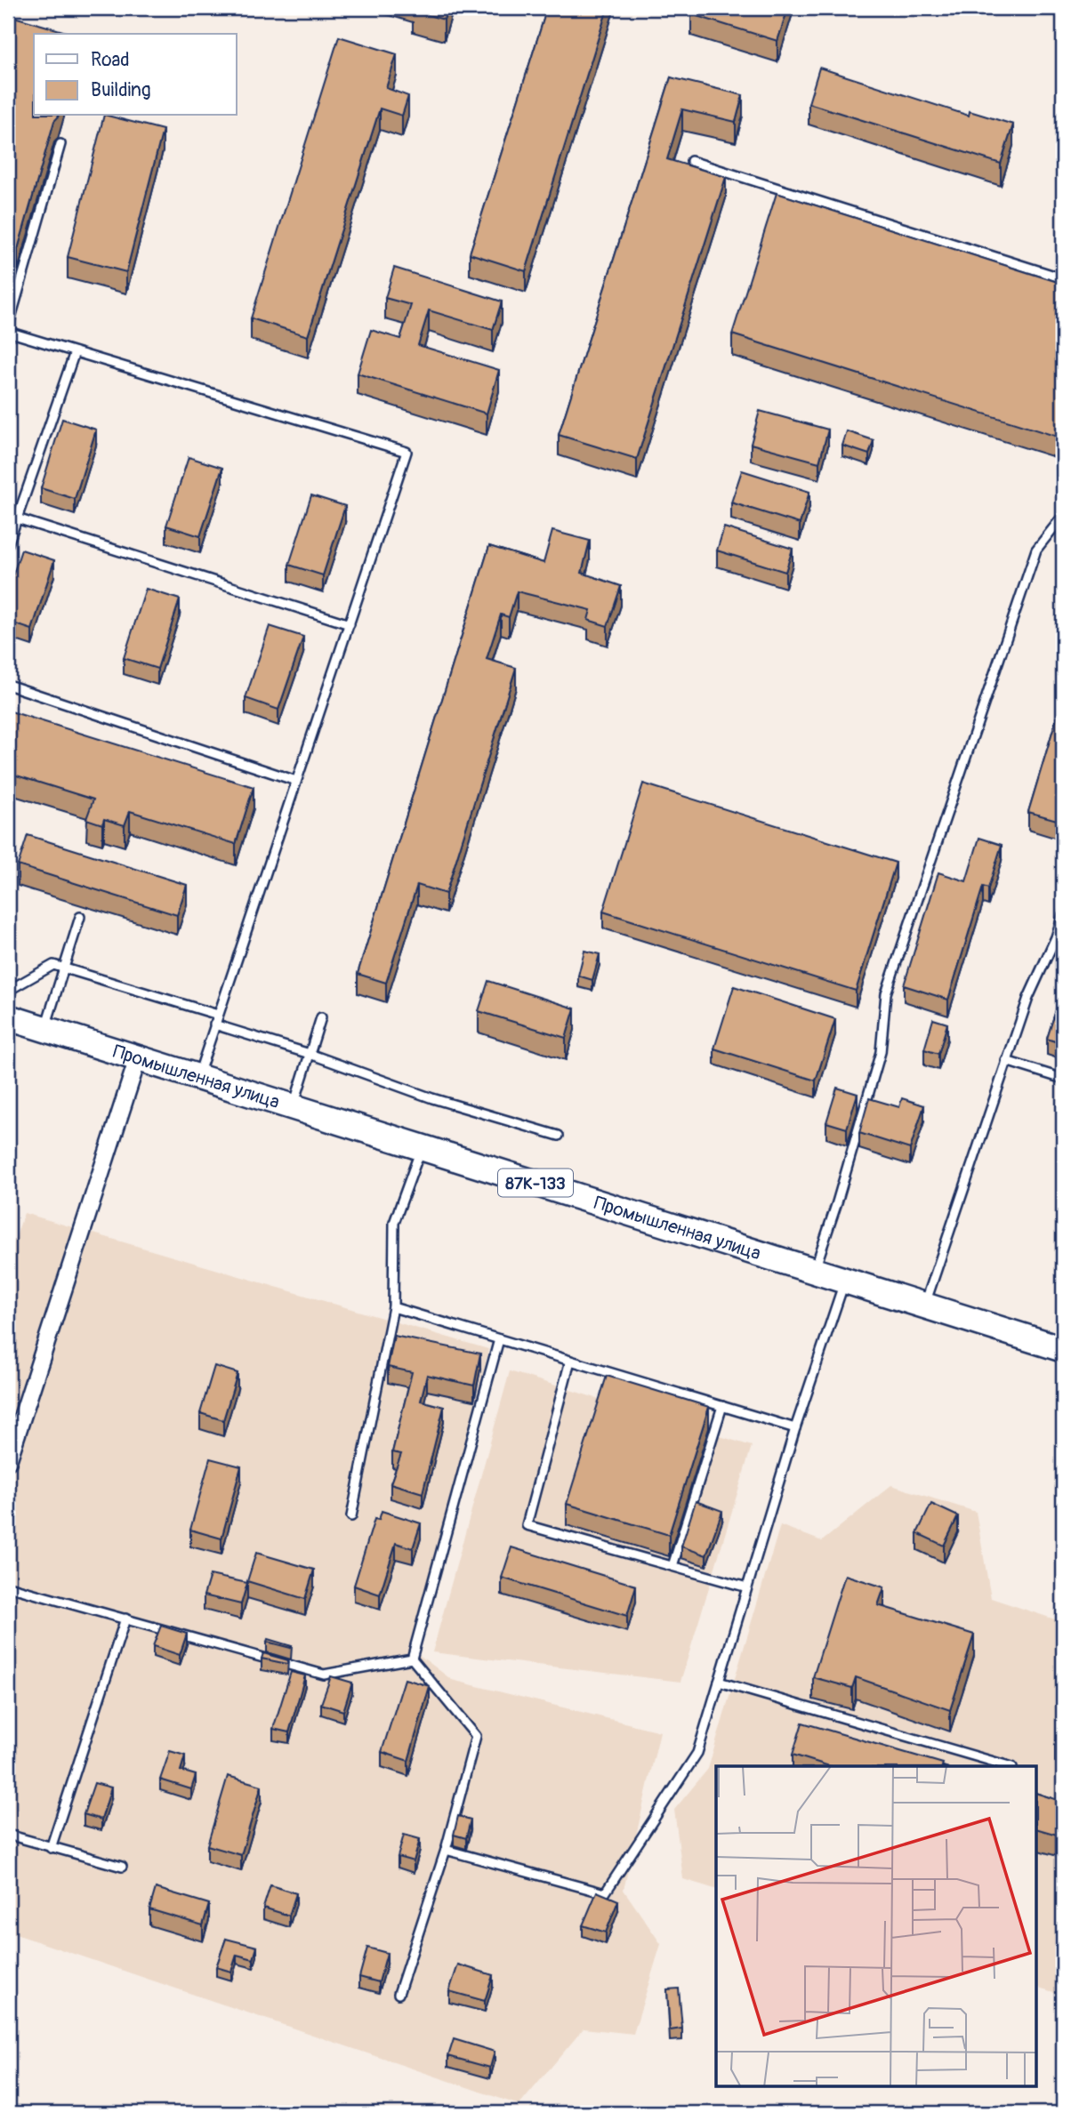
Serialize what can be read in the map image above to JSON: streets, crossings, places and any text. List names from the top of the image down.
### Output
{
  "streets": {
    "main road": ["Промышленная улица", "87К-133"]
  },
  "legend": ["Road", "Building"]
}
